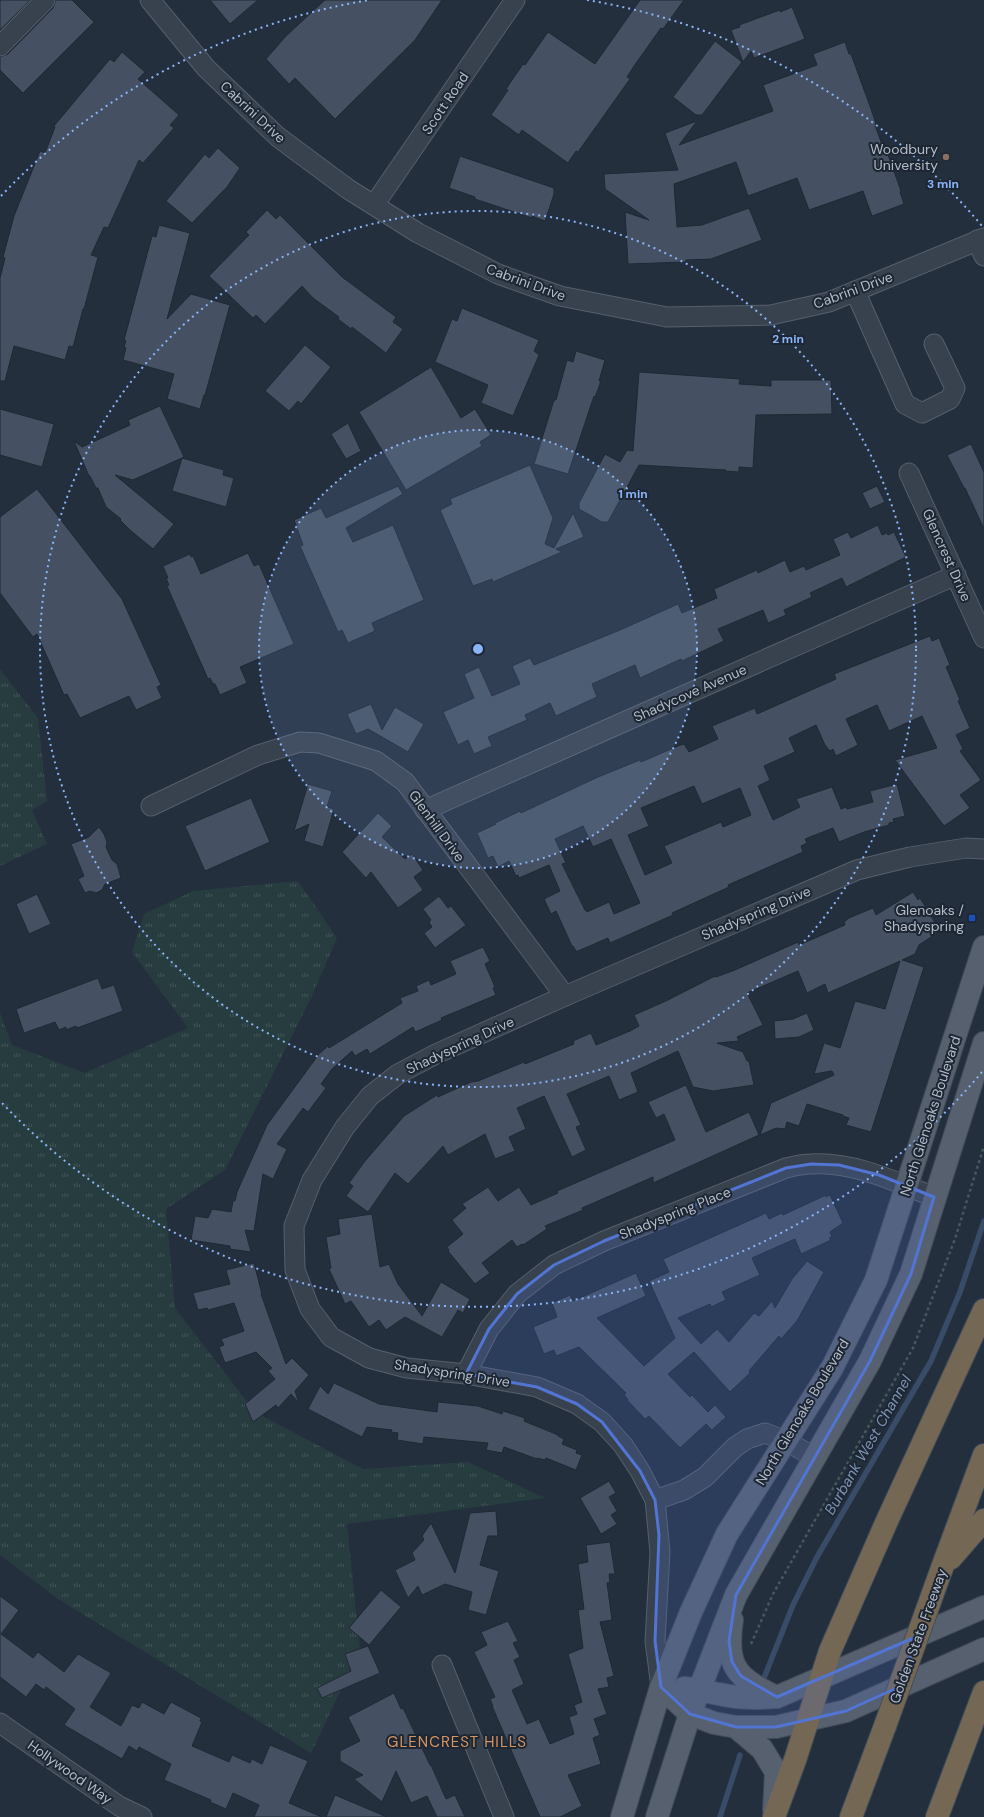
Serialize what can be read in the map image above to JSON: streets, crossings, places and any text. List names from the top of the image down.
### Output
{
  "streets": {
    "highway": ["Golden State Freeway"],
    "main road": ["North Glenoaks Boulevard"],
    "street": [
      "Scott Road",
      "Cabrini Drive",
      "Glencrest Drive",
      "Shadycove Avenue",
      "Glenhill Drive",
      "Shadyspring Drive",
      "Shadyspring Place",
      "Hollywood Way"
    ]
  },
  "crossings": [
    ["Scott Road", "Cabrini Drive"],
    ["Glencrest Drive", "Shadycove Avenue"],
    ["Shadycove Avenue", "Glenhill Drive"],
    ["Glenhill Drive", "Shadyspring Drive"],
    ["Shadyspring Drive", "North Glenoaks Boulevard"],
    ["Shadyspring Drive", "Shadyspring Place"],
    ["North Glenoaks Boulevard", "Shadyspring Place"]
  ],
  "districts": ["GLENCREST HILLS"],
  "water": ["Burbank West Channel"],
  "places": {
    "other": ["Woodbury University"],
    "transit": ["Glenoaks / Shadyspring"]
  },
  "rings": ["3 min", "2 min", "1 min"]
}
